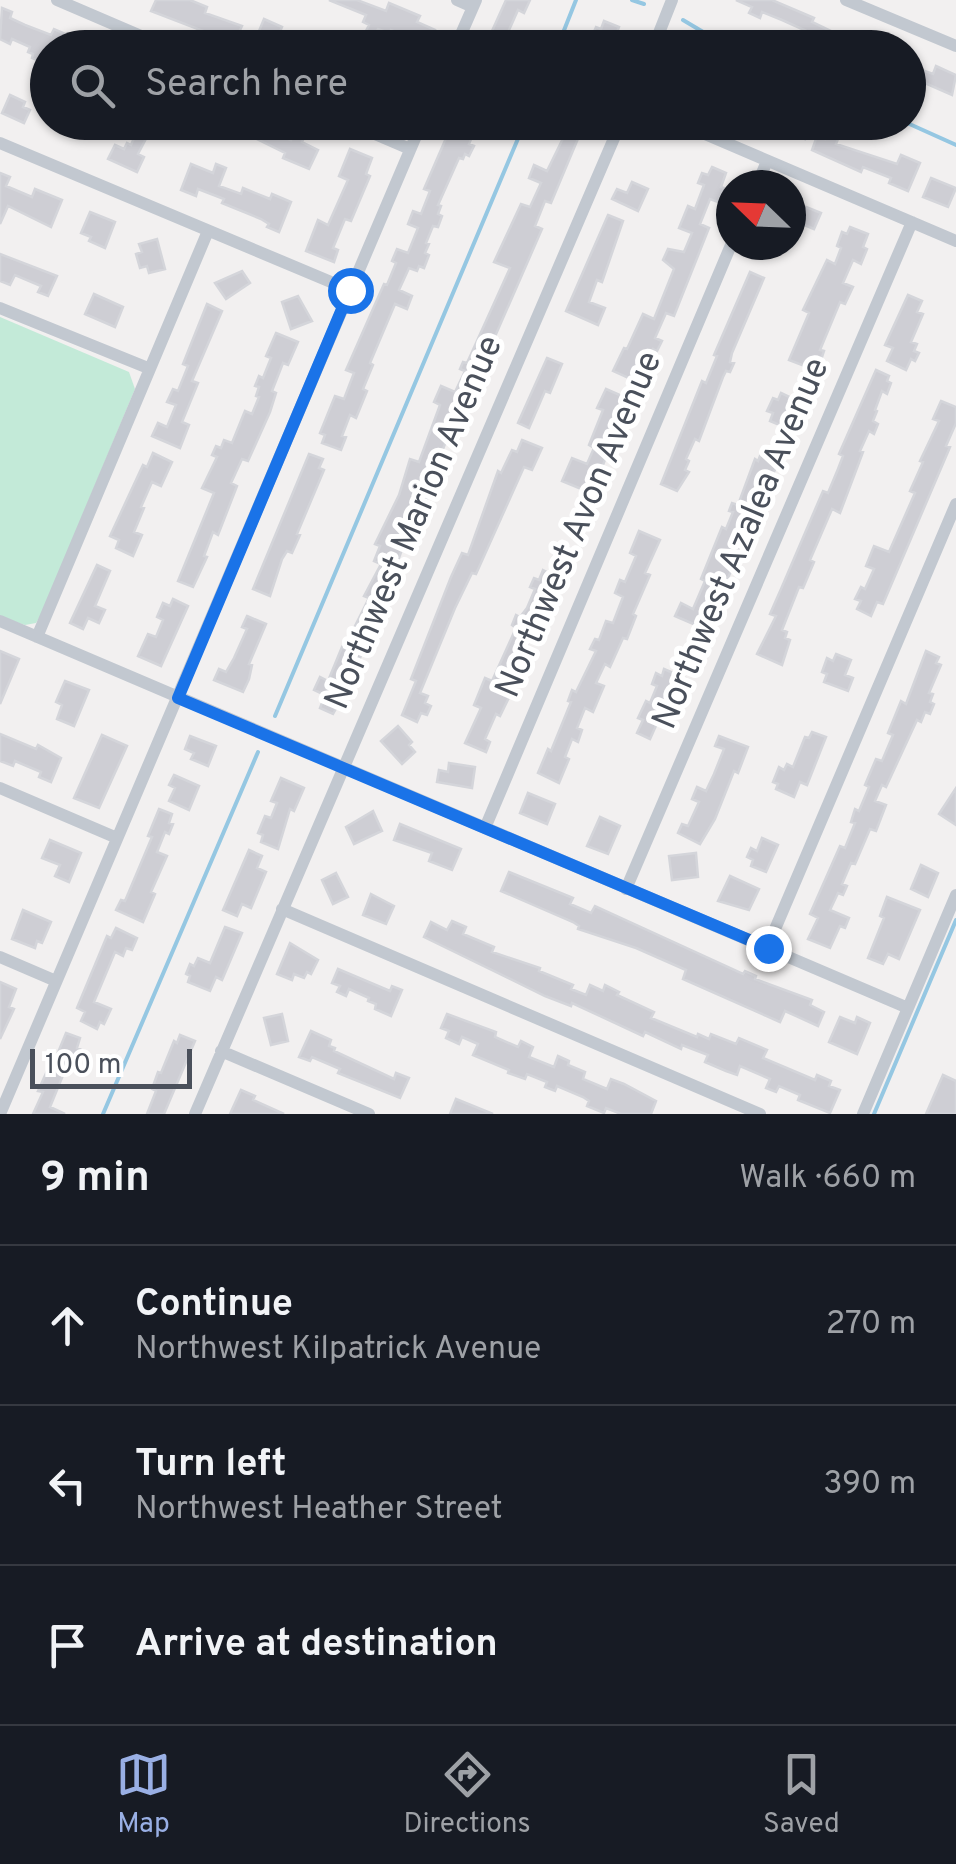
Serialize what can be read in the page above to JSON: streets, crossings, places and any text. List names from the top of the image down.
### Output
{
  "streets": {
    "street": ["Northwest Marion Avenue", "Northwest Avon Avenue", "Northwest Azalea Avenue"]
  },
  "scale_bar": "100 m",
  "north": "top left",
  "page": {
    "search": "Search here",
    "scale": "100 m",
    "heading": ["9 min", "Walk · 660 m"],
    "list": [
      ["Continue", "Northwest Kilpatrick Avenue", "270 m"],
      ["Turn left", "Northwest Heather Street", "390 m"],
      "Arrive at destination"
    ],
    "nav": ["Map", "Directions", "Saved"]
  }
}
